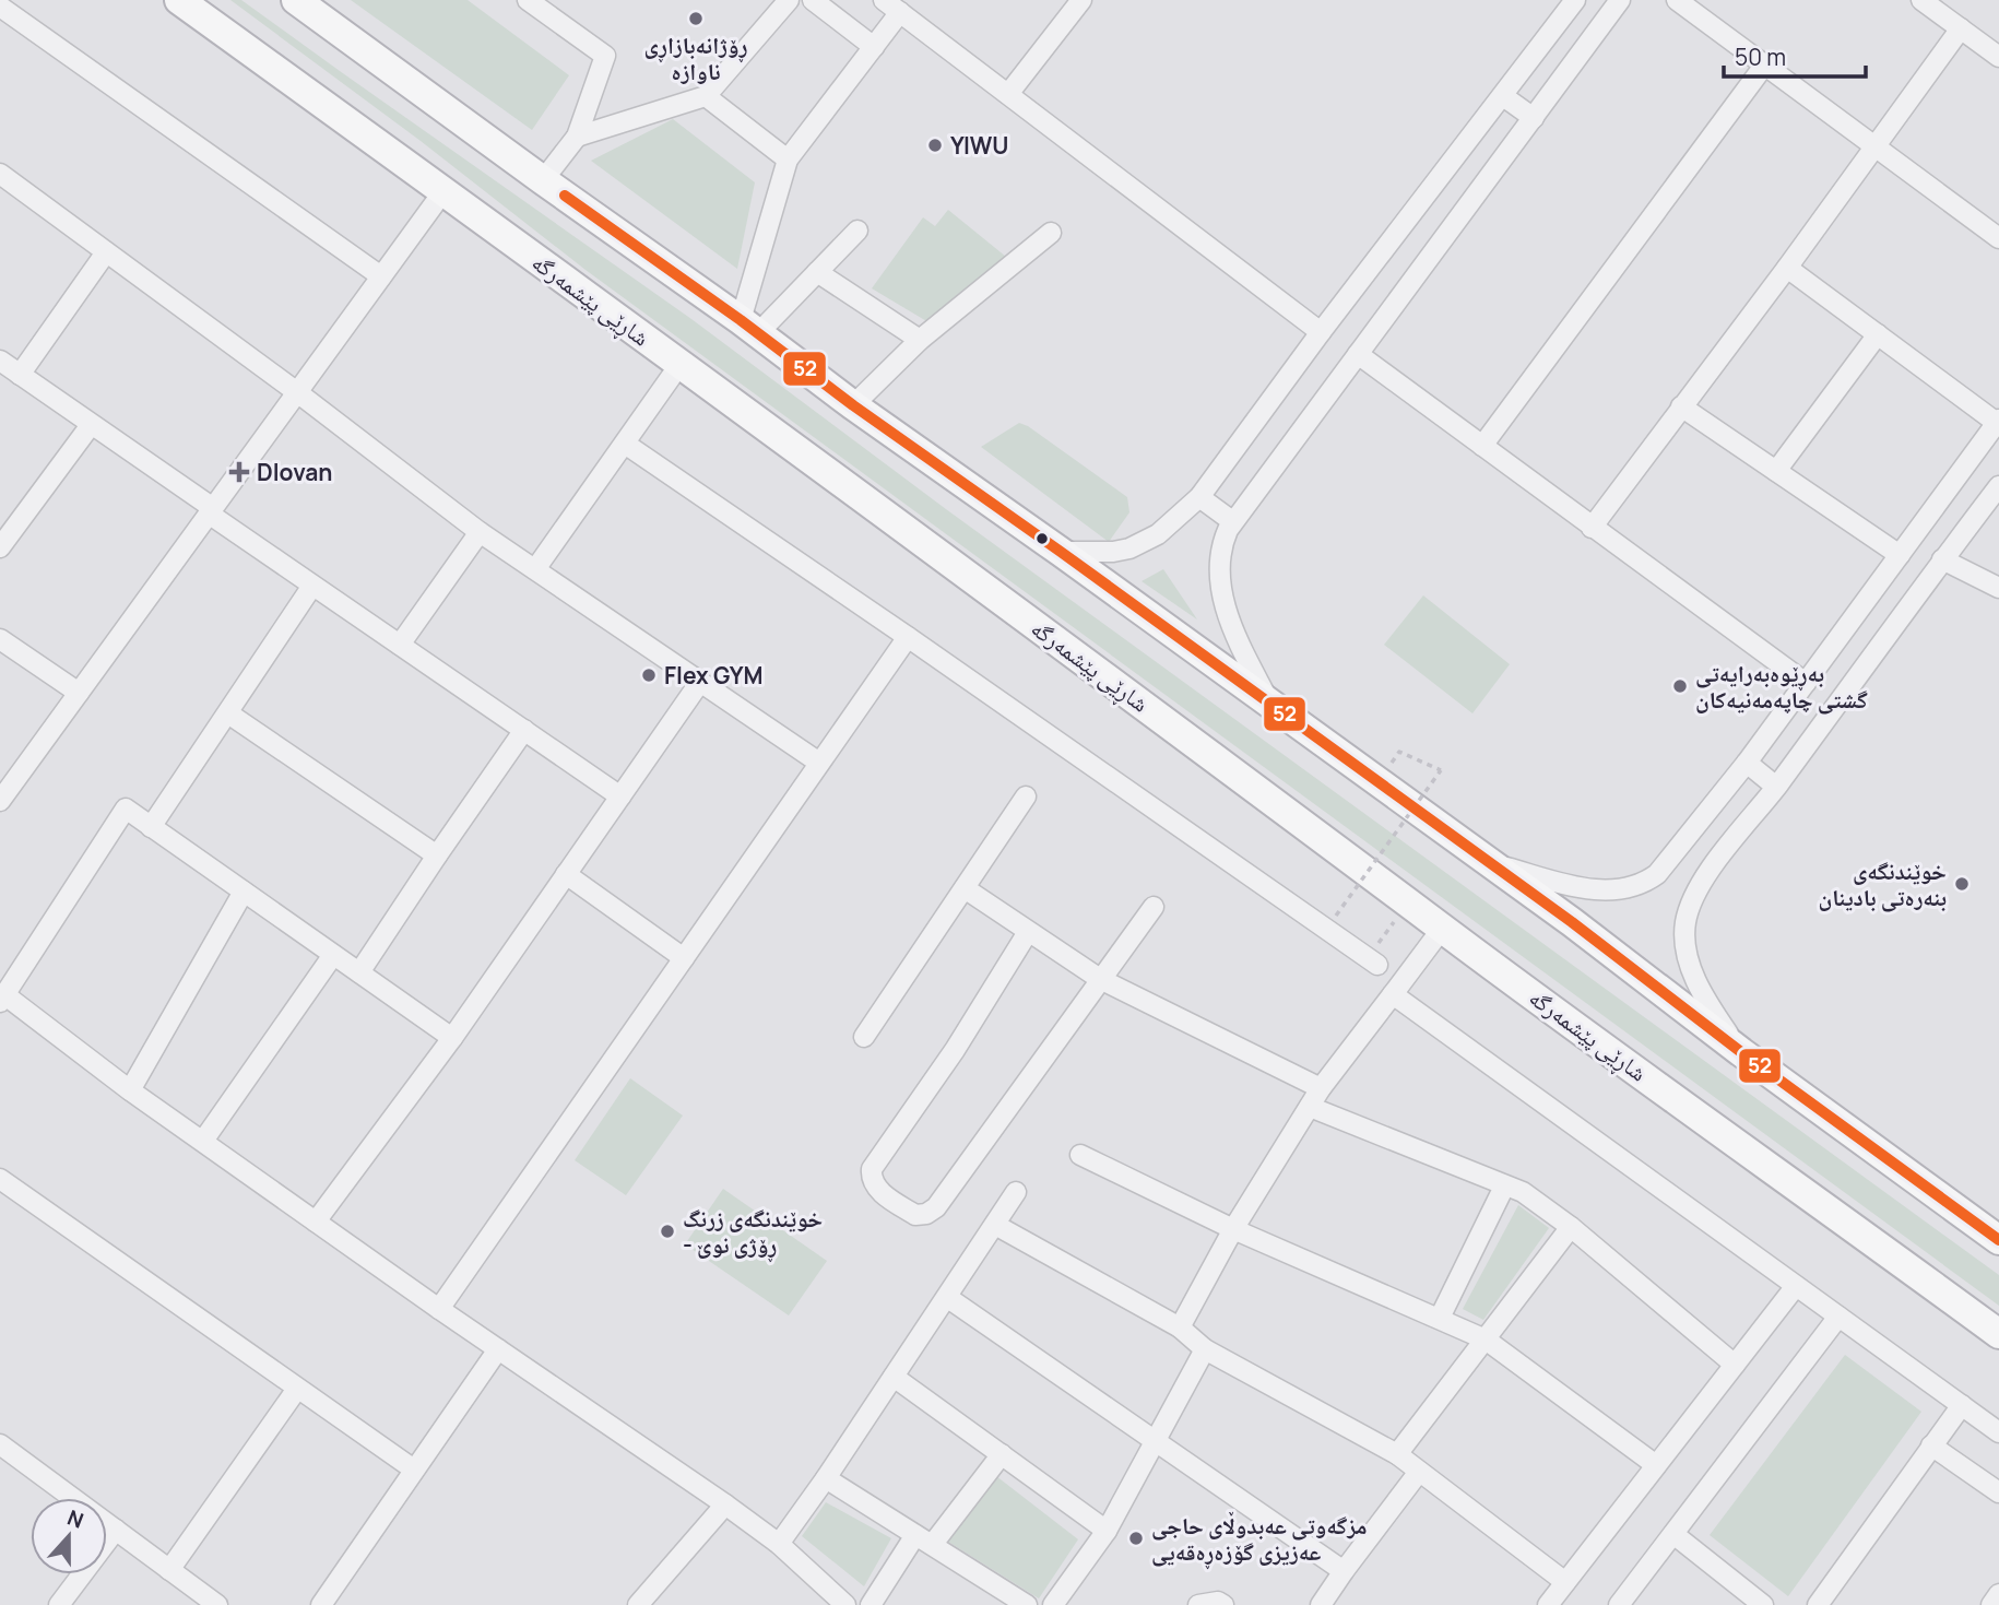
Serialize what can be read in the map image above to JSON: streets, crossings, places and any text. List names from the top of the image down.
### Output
{
  "streets": {
    "highway": ["شاڕێی پێشمەرگە"]
  },
  "places": {
    "other": [
      "ڕۆژانەبازاڕی ناوازە",
      "YIWU",
      "Flex GYM",
      "بەڕێوەبەرایەتی گشتی چاپەمەنیەکان",
      "خوێندنگەی بنەرەتی بادینان",
      "خوێندنگەی زرنگ - ڕۆژی نوێ",
      "مزگەوتی عەبدوڵای حاجی عەزیزی گۆزەڕەقەیی"
    ],
    "health": ["Dlovan"]
  },
  "lines": ["transit line 52"],
  "scale_bar": "50 m",
  "north": "top"
}
